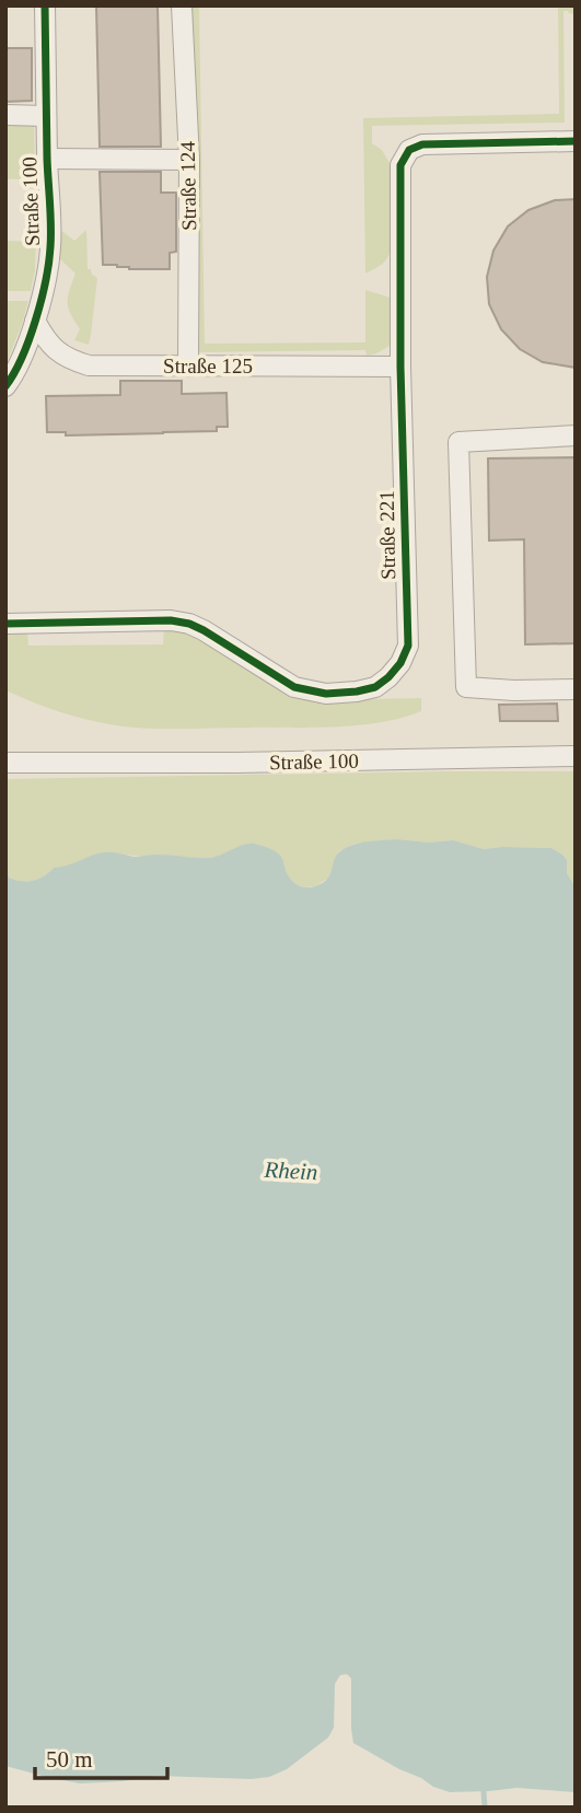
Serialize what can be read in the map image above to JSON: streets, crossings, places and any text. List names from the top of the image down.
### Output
{
  "streets": {
    "street": [
      "Straße 124",
      "Straße 100",
      "Straße 125",
      "Straße 221"
    ]
  },
  "crossings": [
    ["Straße 124", "Straße 125"],
    ["Straße 100", "Straße 125"],
    ["Straße 125", "Straße 221"]
  ],
  "water": ["Rhein"],
  "scale_bar": "50 m"
}
